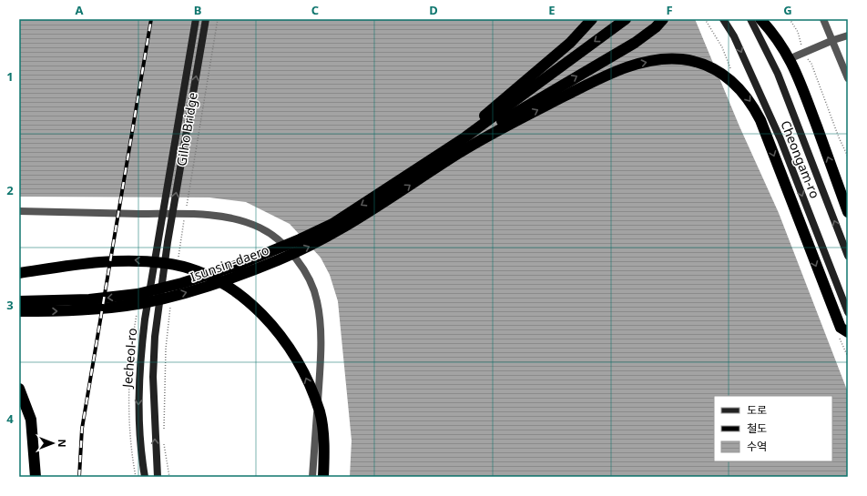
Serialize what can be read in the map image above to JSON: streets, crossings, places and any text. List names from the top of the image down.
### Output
{
  "streets": {
    "highway": ["Isunsin-daero"],
    "main road": ["Gilho Bridge", "Cheongam-ro", "Jecheol-ro"]
  },
  "crossings": [
    ["Gilho Bridge", "Jecheol-ro"]
  ],
  "legend": ["도로", "철도", "수역"],
  "north": "right",
  "grid": {
    "columns": [
      "A",
      "B",
      "C",
      "D",
      "E",
      "F",
      "G"
    ],
    "rows": [
      "1",
      "2",
      "3",
      "4"
    ]
  }
}
